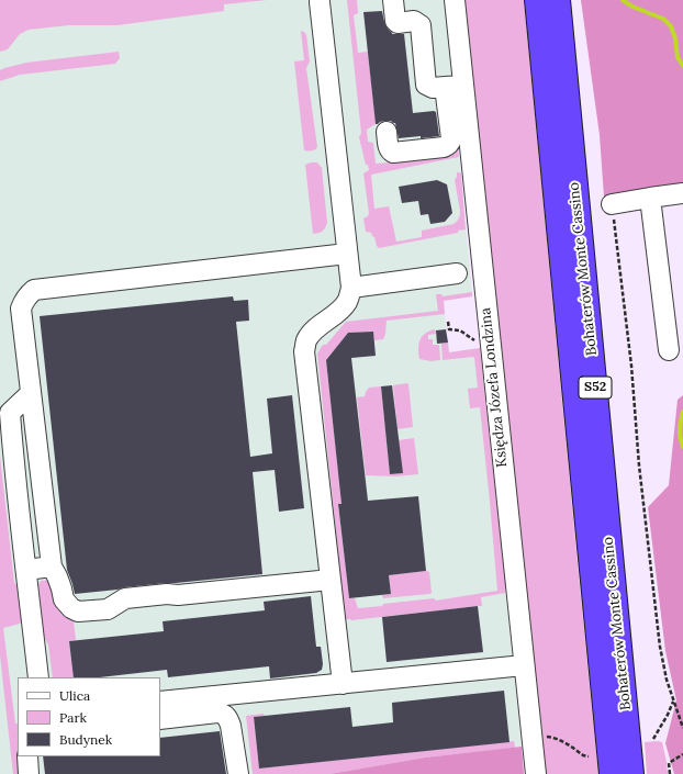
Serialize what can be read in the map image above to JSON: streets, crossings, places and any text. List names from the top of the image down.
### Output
{
  "streets": {
    "highway": ["Bohaterów Monte Cassino", "S52"],
    "street": ["Księdza Józefa Londzina"]
  },
  "legend": ["Ulica", "Park", "Budynek"]
}
